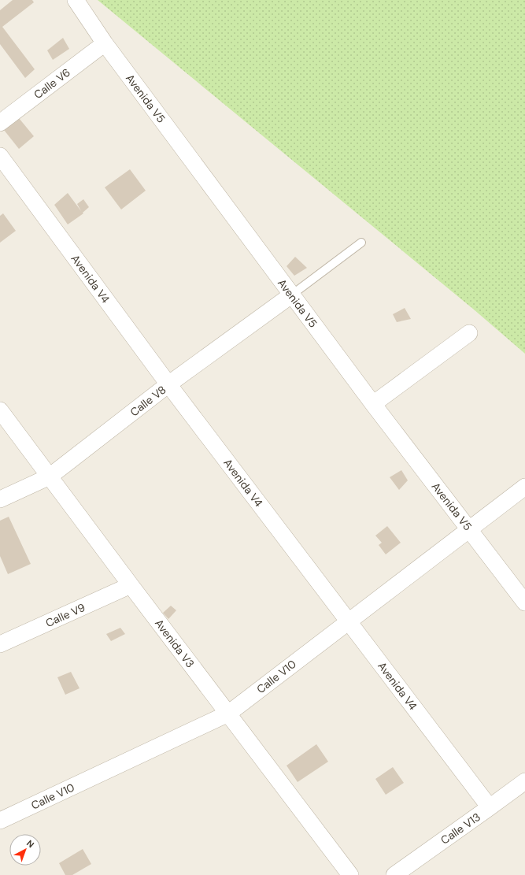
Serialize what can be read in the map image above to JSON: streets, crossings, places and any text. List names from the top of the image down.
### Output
{
  "streets": {
    "street": [
      "Calle V6",
      "Avenida V5",
      "Avenida V4",
      "Calle V8",
      "Calle V9",
      "Avenida V3",
      "Calle V10",
      "Calle V13"
    ]
  },
  "crossings": [
    ["Calle V6", "Avenida V5"],
    ["Avenida V5", "Calle V8"],
    ["Avenida V5", "Calle V10"],
    ["Avenida V4", "Calle V8"],
    ["Avenida V4", "Calle V10"],
    ["Avenida V4", "Calle V13"],
    ["Calle V8", "Avenida V3"],
    ["Calle V9", "Avenida V3"],
    ["Avenida V3", "Calle V10"]
  ],
  "north": "top right"
}
